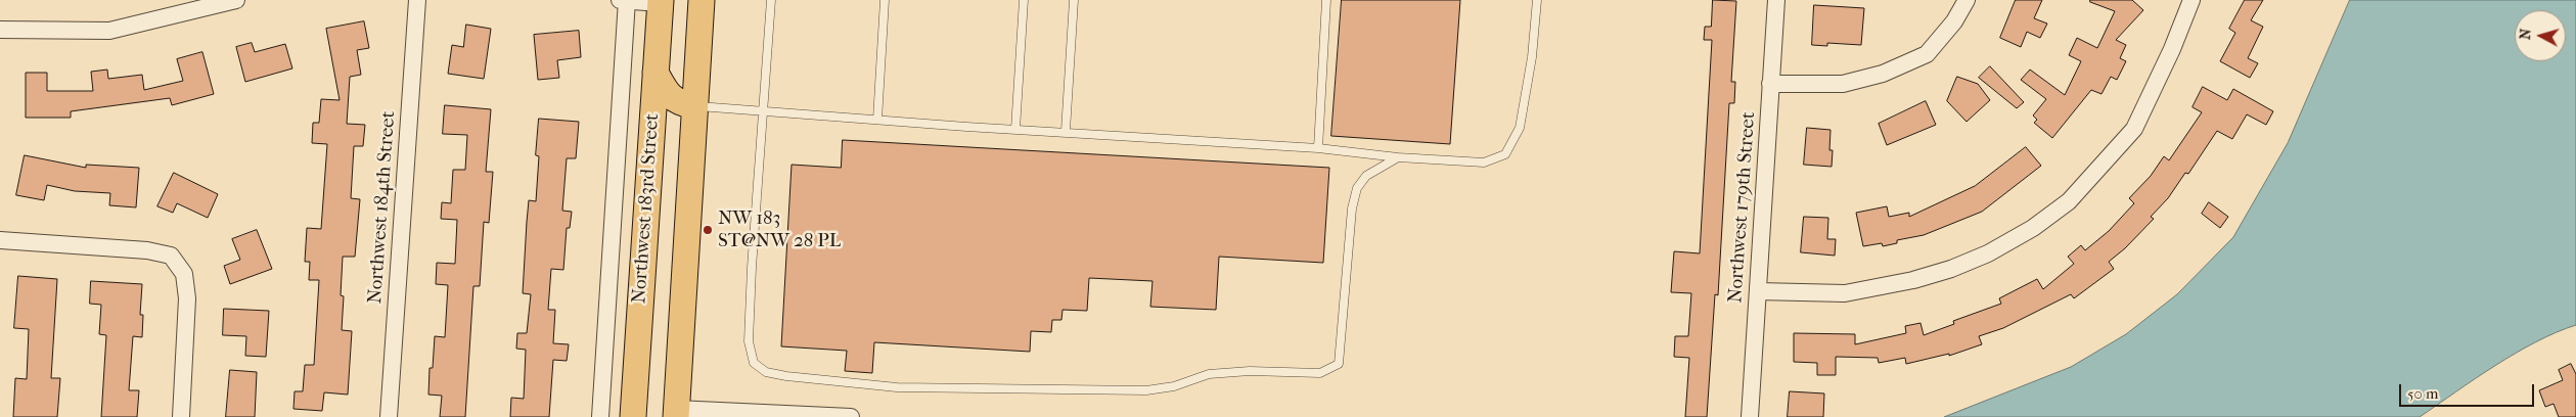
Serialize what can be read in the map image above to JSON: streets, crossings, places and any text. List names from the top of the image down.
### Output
{
  "streets": {
    "main road": ["Northwest 183rd Street"],
    "street": ["Northwest 184th Street", "Northwest 179th Street"]
  },
  "places": ["NW 183 ST@NW 28 PL"],
  "scale_bar": "50 m",
  "north": "left"
}
